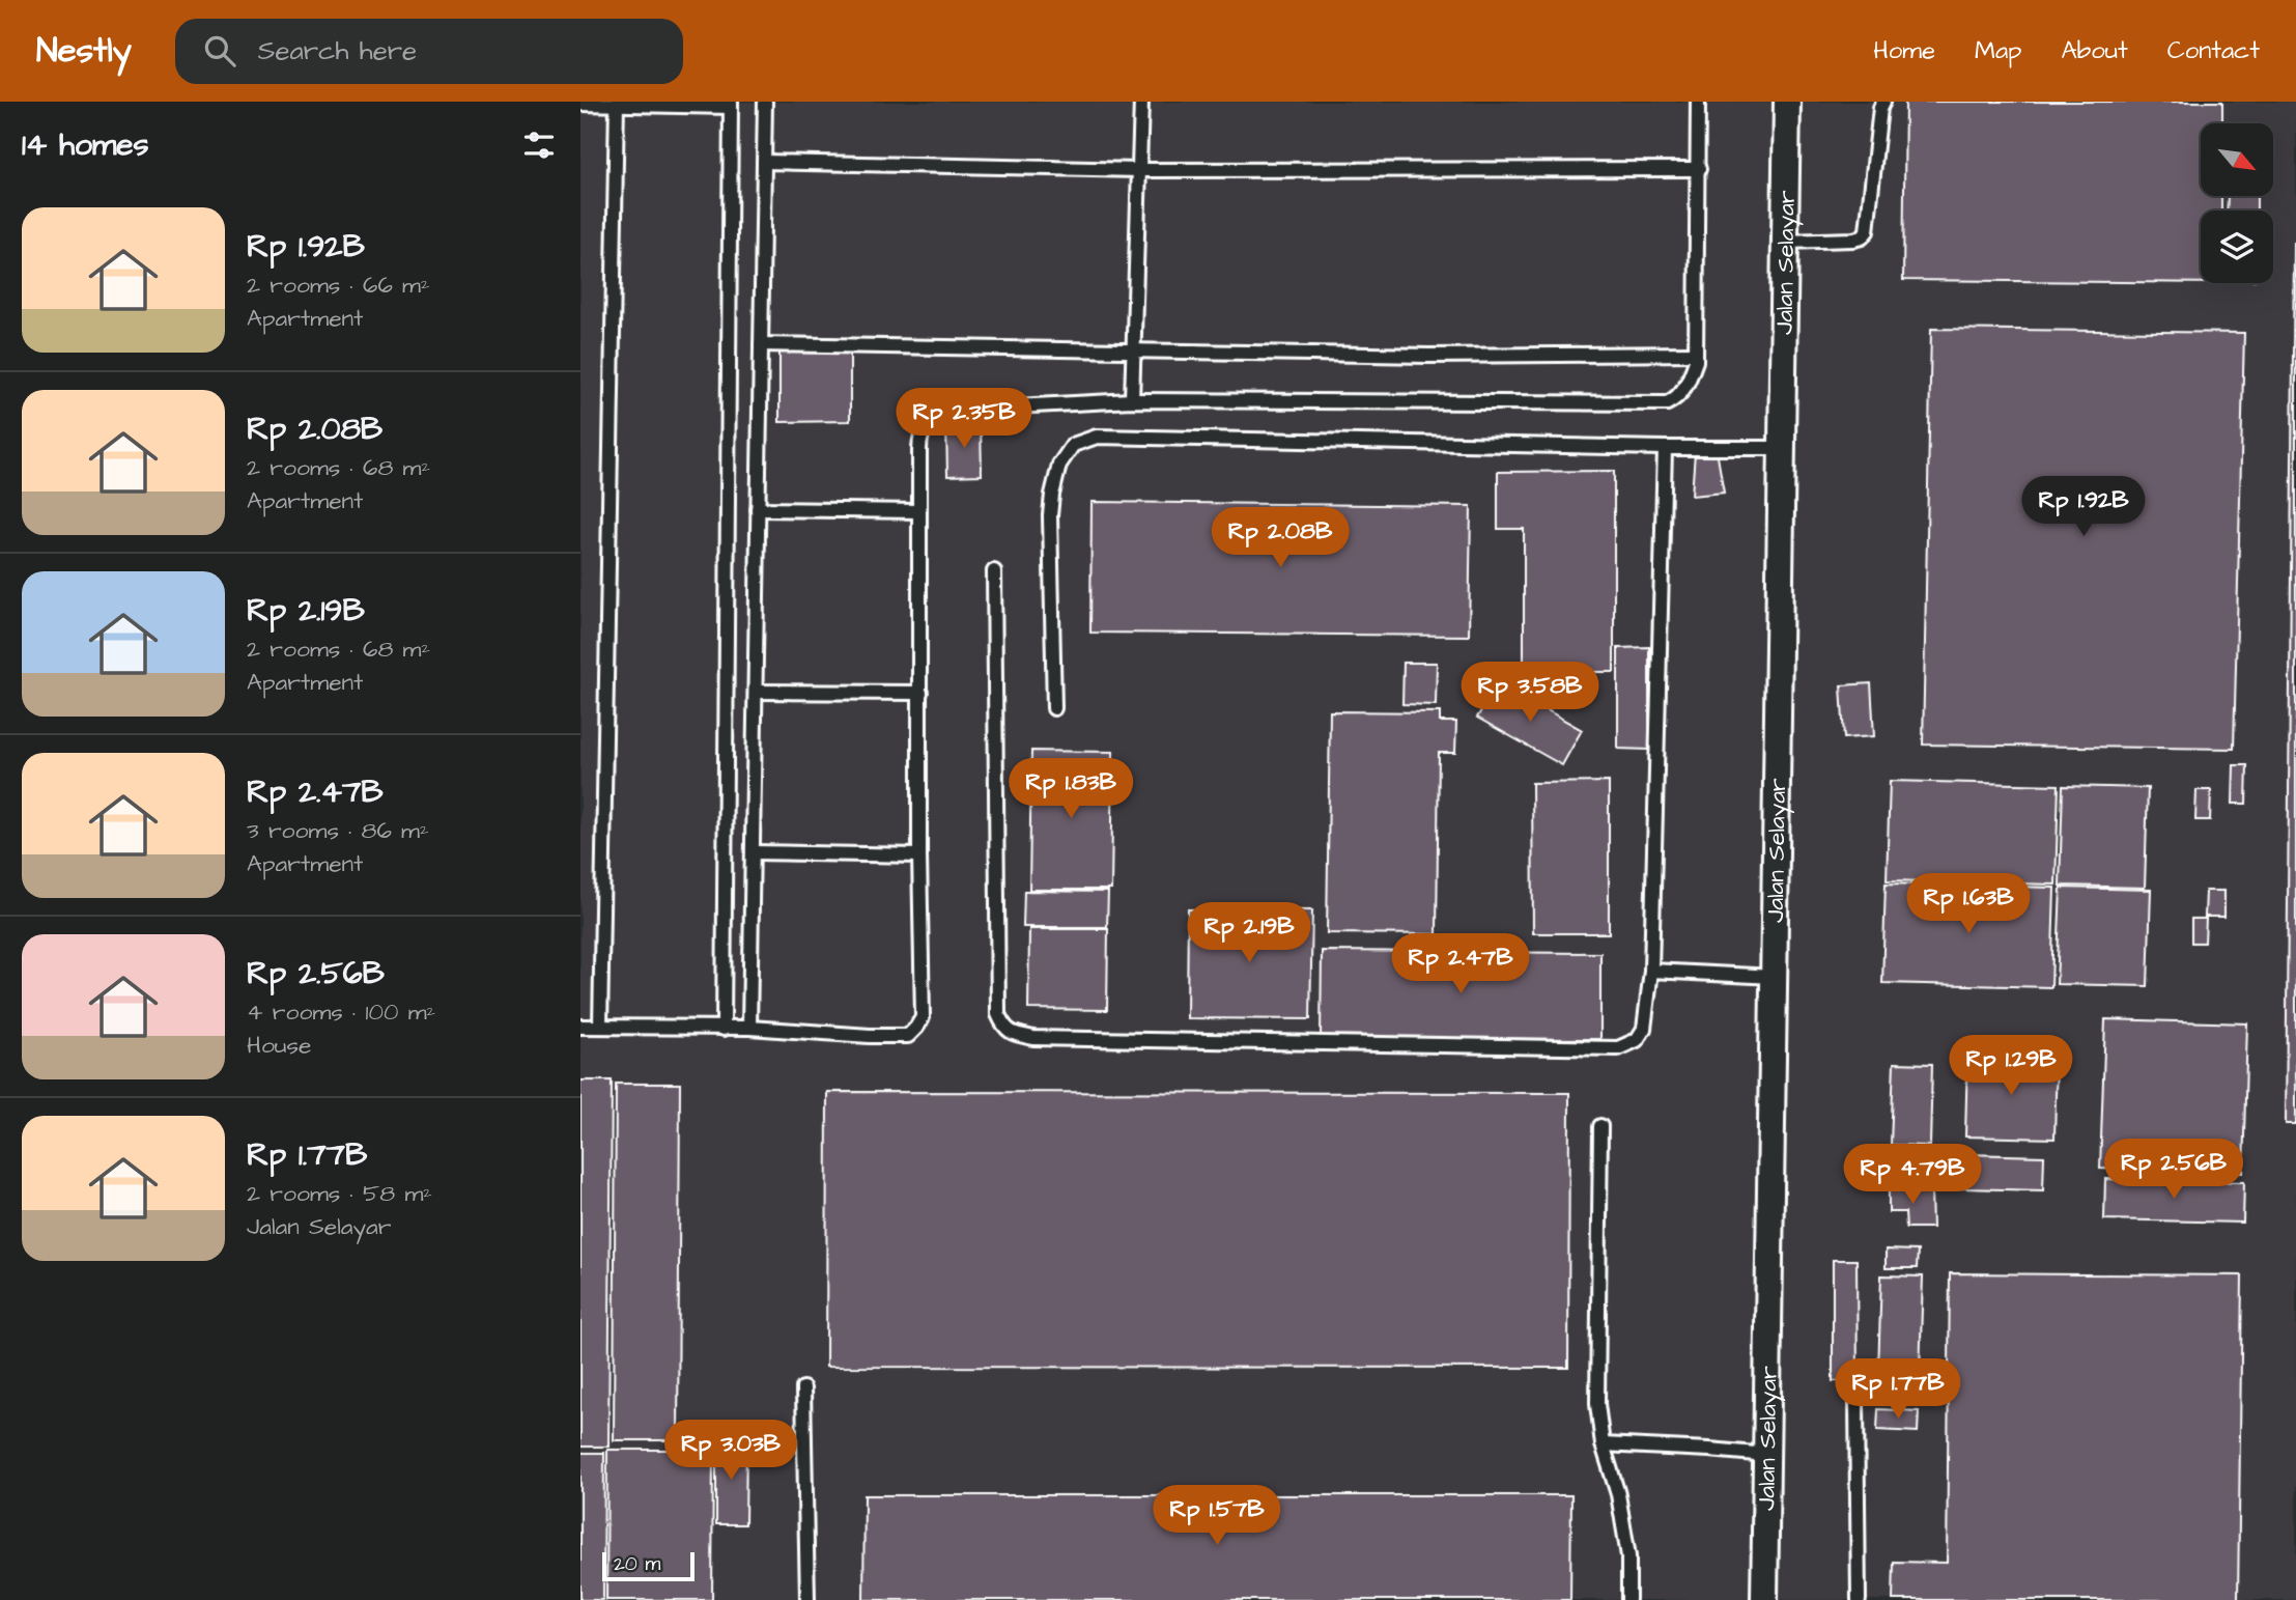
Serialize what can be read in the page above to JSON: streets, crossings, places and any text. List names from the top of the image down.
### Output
{
  "streets": {
    "street": ["Jalan Selayar"]
  },
  "scale_bar": "20 m",
  "north": "bottom right",
  "page": {
    "header": "Nestly",
    "search": "Search here",
    "nav": [
      "Home",
      "Map",
      "About",
      "Contact"
    ],
    "heading": "14 homes",
    "list": [
      {
        "name": "Rp 1.92B",
        "note": "2 rooms · 66 m² · Apartment"
      },
      {
        "name": "Rp 2.08B",
        "note": "2 rooms · 68 m² · Apartment"
      },
      {
        "name": "Rp 2.19B",
        "note": "2 rooms · 68 m² · Apartment"
      },
      {
        "name": "Rp 2.47B",
        "note": "3 rooms · 86 m² · Apartment"
      },
      {
        "name": "Rp 2.56B",
        "note": "4 rooms · 100 m² · House"
      },
      {
        "name": "Rp 1.77B",
        "note": "2 rooms · 58 m² · Jalan Selayar"
      }
    ],
    "price": [
      "Rp 2.35B",
      "Rp 1.92B",
      "Rp 2.08B",
      "Rp 3.58B",
      "Rp 1.83B",
      "Rp 1.63B",
      "Rp 2.19B",
      "Rp 2.47B",
      "Rp 1.29B",
      "Rp 2.56B",
      "Rp 4.79B",
      "Rp 1.77B",
      "Rp 3.03B",
      "Rp 1.57B"
    ],
    "scale": "20 m"
  }
}
